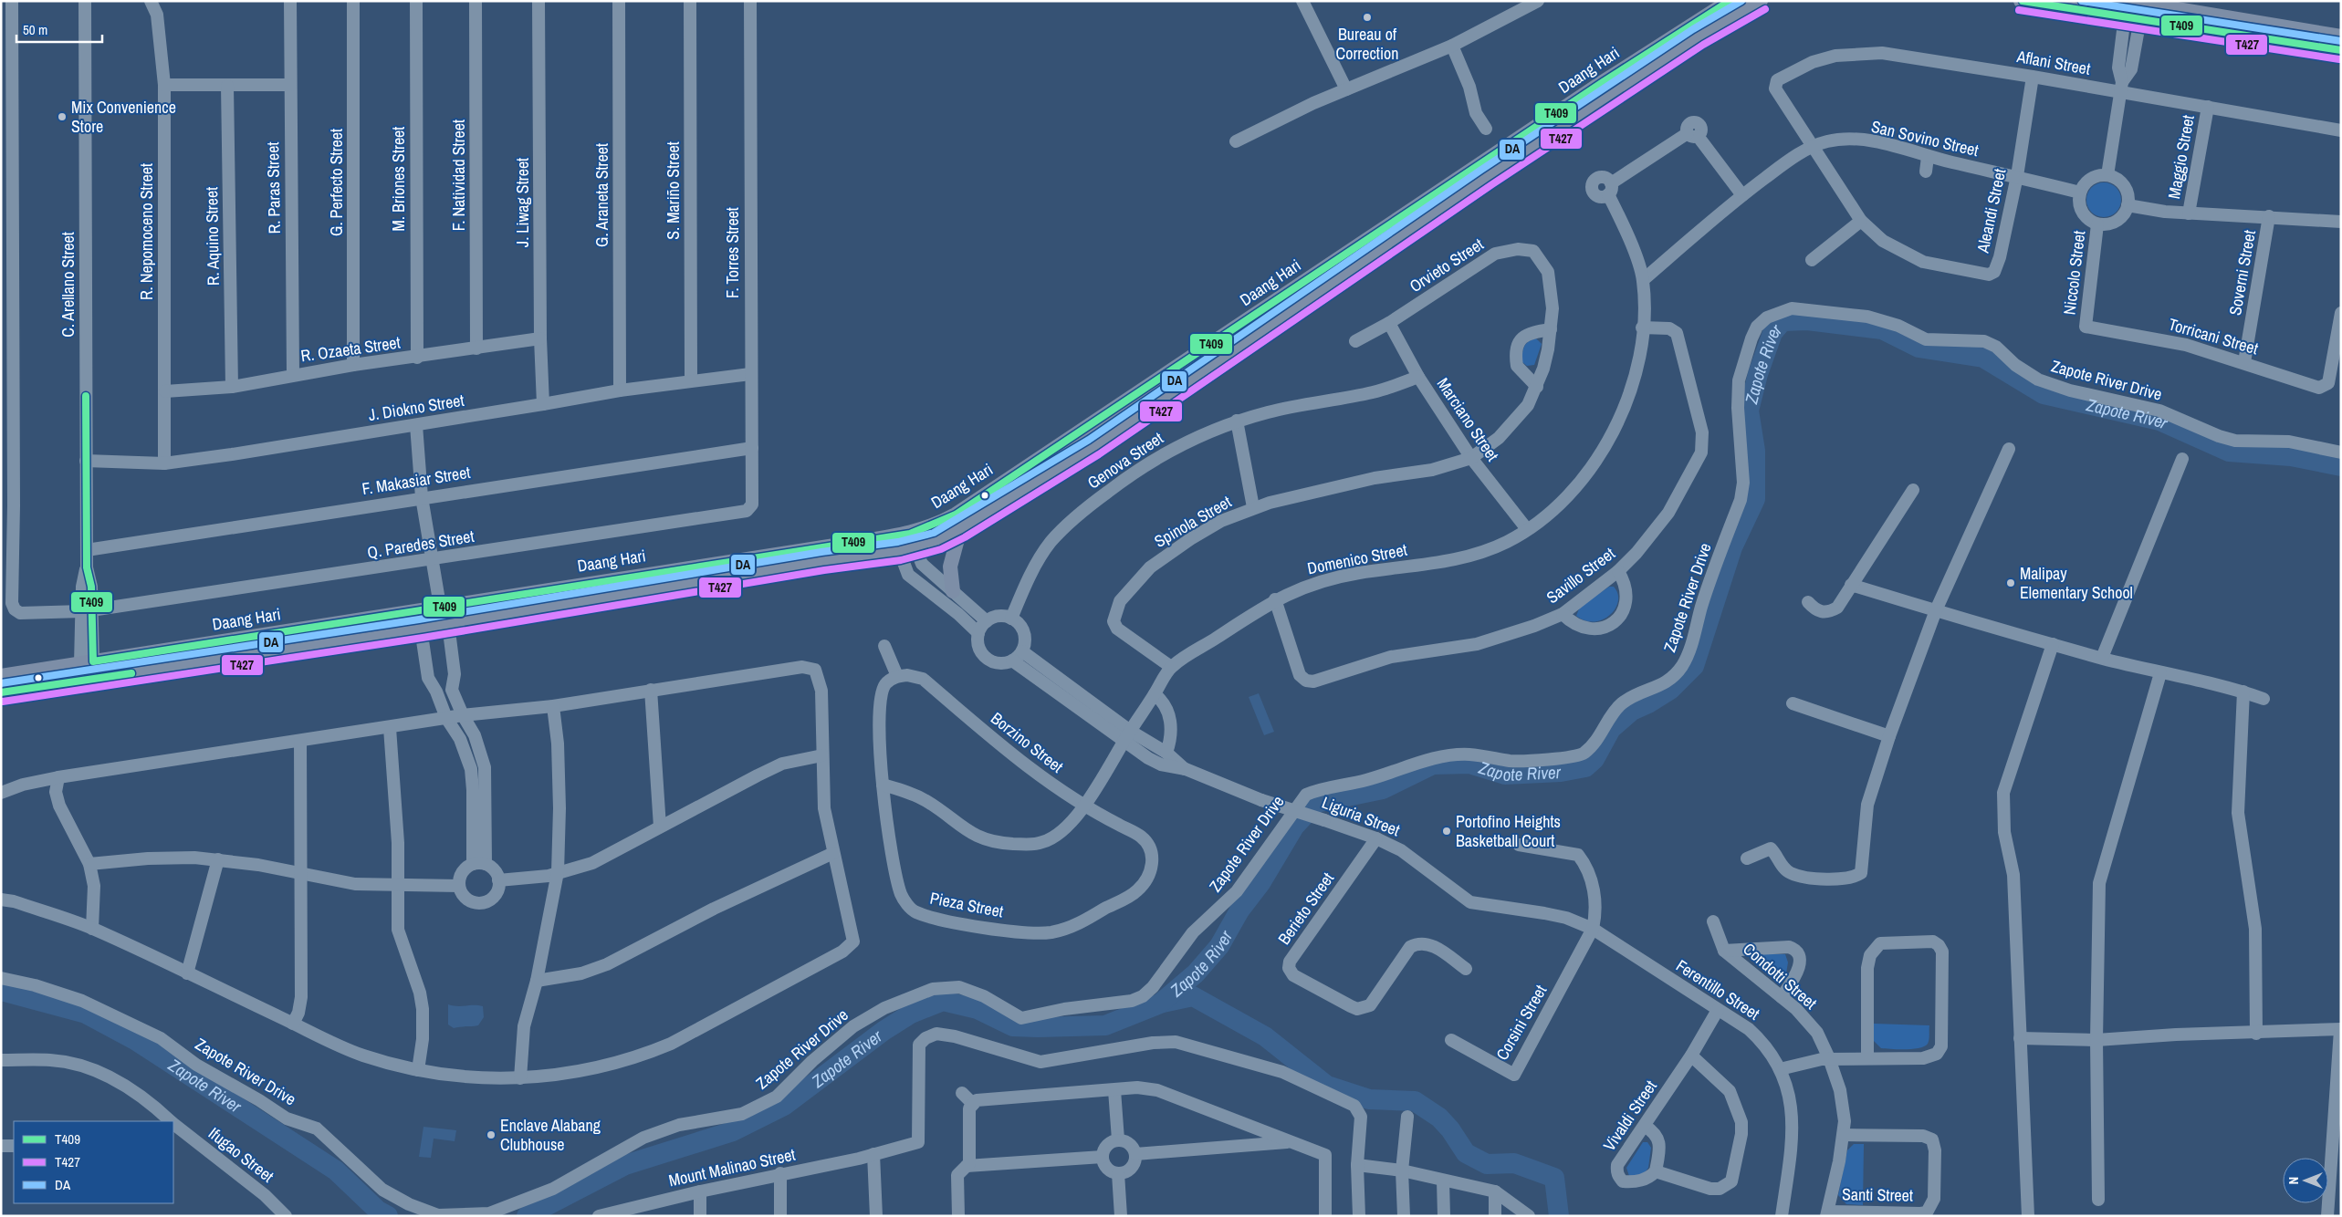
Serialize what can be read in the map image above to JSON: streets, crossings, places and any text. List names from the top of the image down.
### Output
{
  "streets": {
    "main road": ["Daang Hari"],
    "street": [
      "Aflani Street",
      "San Sovino Street",
      "Maggio Street",
      "F. Natividad Street",
      "M. Briones Street",
      "G. Perfecto Street",
      "R. Paras Street",
      "S. Mariño Street",
      "G. Araneta Street",
      "J. Liwag Street",
      "Aleandi Street",
      "R. Nepomoceno Street",
      "R. Aquino Street",
      "F. Torres Street",
      "Orvieto Street",
      "Niccolo Street",
      "Soverni Street",
      "C. Arellano Street",
      "Torricani Street",
      "R. Ozaeta Street",
      "Zapote River Drive",
      "J. Diokno Street",
      "Marciano Street",
      "Genova Street",
      "F. Makasiar Street",
      "Spinola Street",
      "Q. Paredes Street",
      "Domenico Street",
      "Savillo Street",
      "Borzino Street",
      "Liguria Street",
      "Pieza Street",
      "Berieto Street",
      "Condotti Street",
      "Ferentillo Street",
      "Corsini Street",
      "Vivaldi Street",
      "Ifugao Street",
      "Mount Malinao Street",
      "Santi Street"
    ]
  },
  "crossings": [
    ["Aflani Street", "Maggio Street"],
    ["Aflani Street", "Aleandi Street"],
    ["Daang Hari", "C. Arellano Street"],
    ["San Sovino Street", "Aleandi Street"],
    ["San Sovino Street", "Niccolo Street"],
    ["San Sovino Street", "Domenico Street"],
    ["F. Natividad Street", "R. Ozaeta Street"],
    ["M. Briones Street", "R. Ozaeta Street"],
    ["G. Perfecto Street", "R. Ozaeta Street"],
    ["R. Paras Street", "R. Ozaeta Street"],
    ["S. Mariño Street", "J. Diokno Street"],
    ["G. Araneta Street", "J. Diokno Street"],
    ["J. Liwag Street", "R. Ozaeta Street"],
    ["J. Liwag Street", "J. Diokno Street"],
    ["R. Nepomoceno Street", "R. Ozaeta Street"],
    ["R. Nepomoceno Street", "J. Diokno Street"],
    ["R. Aquino Street", "R. Ozaeta Street"],
    ["F. Torres Street", "J. Diokno Street"],
    ["F. Torres Street", "F. Makasiar Street"],
    ["F. Torres Street", "Q. Paredes Street"],
    ["Orvieto Street", "Marciano Street"],
    ["Orvieto Street", "Spinola Street"],
    ["Niccolo Street", "Torricani Street"],
    ["Soverni Street", "Torricani Street"],
    ["C. Arellano Street", "J. Diokno Street"],
    ["C. Arellano Street", "F. Makasiar Street"],
    ["C. Arellano Street", "Q. Paredes Street"],
    ["Marciano Street", "Genova Street"],
    ["Marciano Street", "Spinola Street"],
    ["Marciano Street", "Domenico Street"],
    ["Genova Street", "Liguria Street"],
    ["Spinola Street", "Domenico Street"],
    ["Domenico Street", "Savillo Street"],
    ["Domenico Street", "Borzino Street"],
    ["Domenico Street", "Liguria Street"],
    ["Domenico Street", "Pieza Street"],
    ["Borzino Street", "Pieza Street"],
    ["Liguria Street", "Berieto Street"],
    ["Liguria Street", "Ferentillo Street"],
    ["Liguria Street", "Corsini Street"],
    ["Condotti Street", "Santi Street"],
    ["Ferentillo Street", "Corsini Street"],
    ["Ferentillo Street", "Vivaldi Street"]
  ],
  "water": ["Zapote River"],
  "places": [
    "Bureau of Correction",
    "Mix Convenience Store",
    "Malipay Elementary School",
    "Portofino Heights Basketball Court",
    "Enclave Alabang Clubhouse"
  ],
  "lines": ["transit line T409", "transit line DA", "transit line T427"],
  "legend": ["T409", "T427", "DA"],
  "scale_bar": "50 m",
  "north": "left"
}
